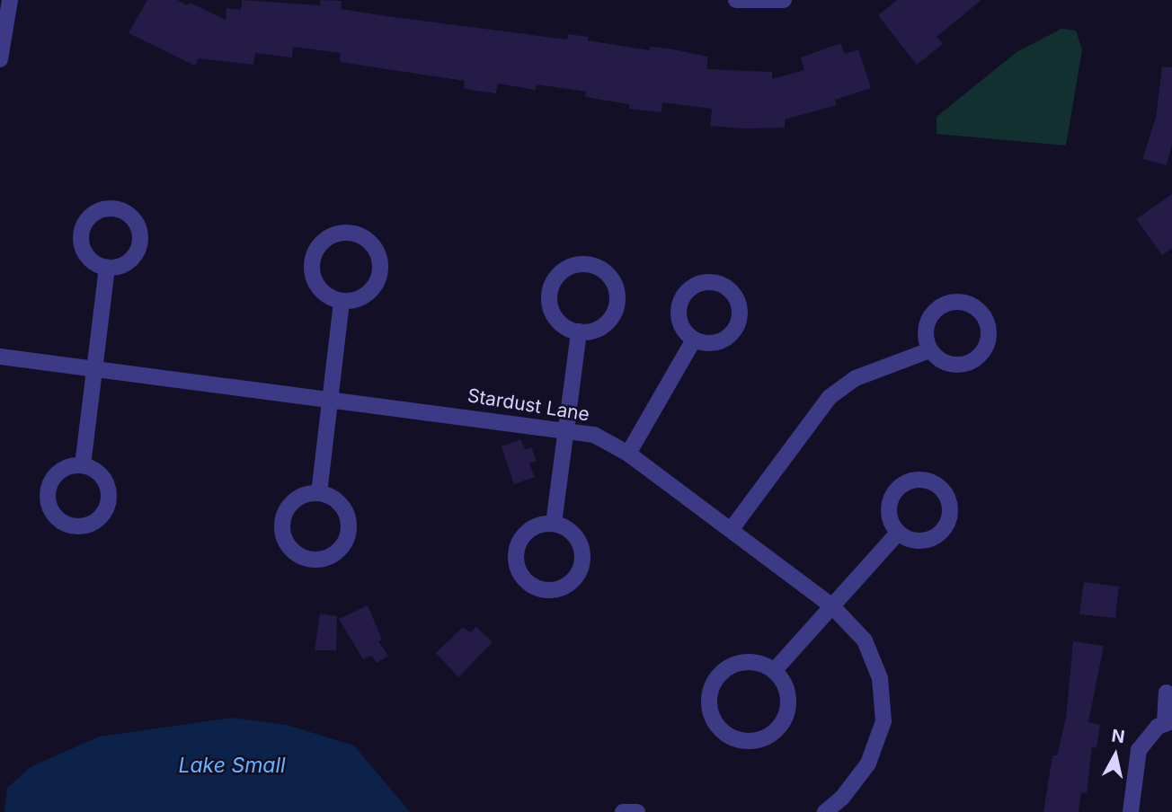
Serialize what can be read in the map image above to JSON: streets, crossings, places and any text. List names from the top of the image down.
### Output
{
  "streets": {
    "street": ["Stardust Lane"]
  },
  "water": ["Lake Small"],
  "north": "top"
}
